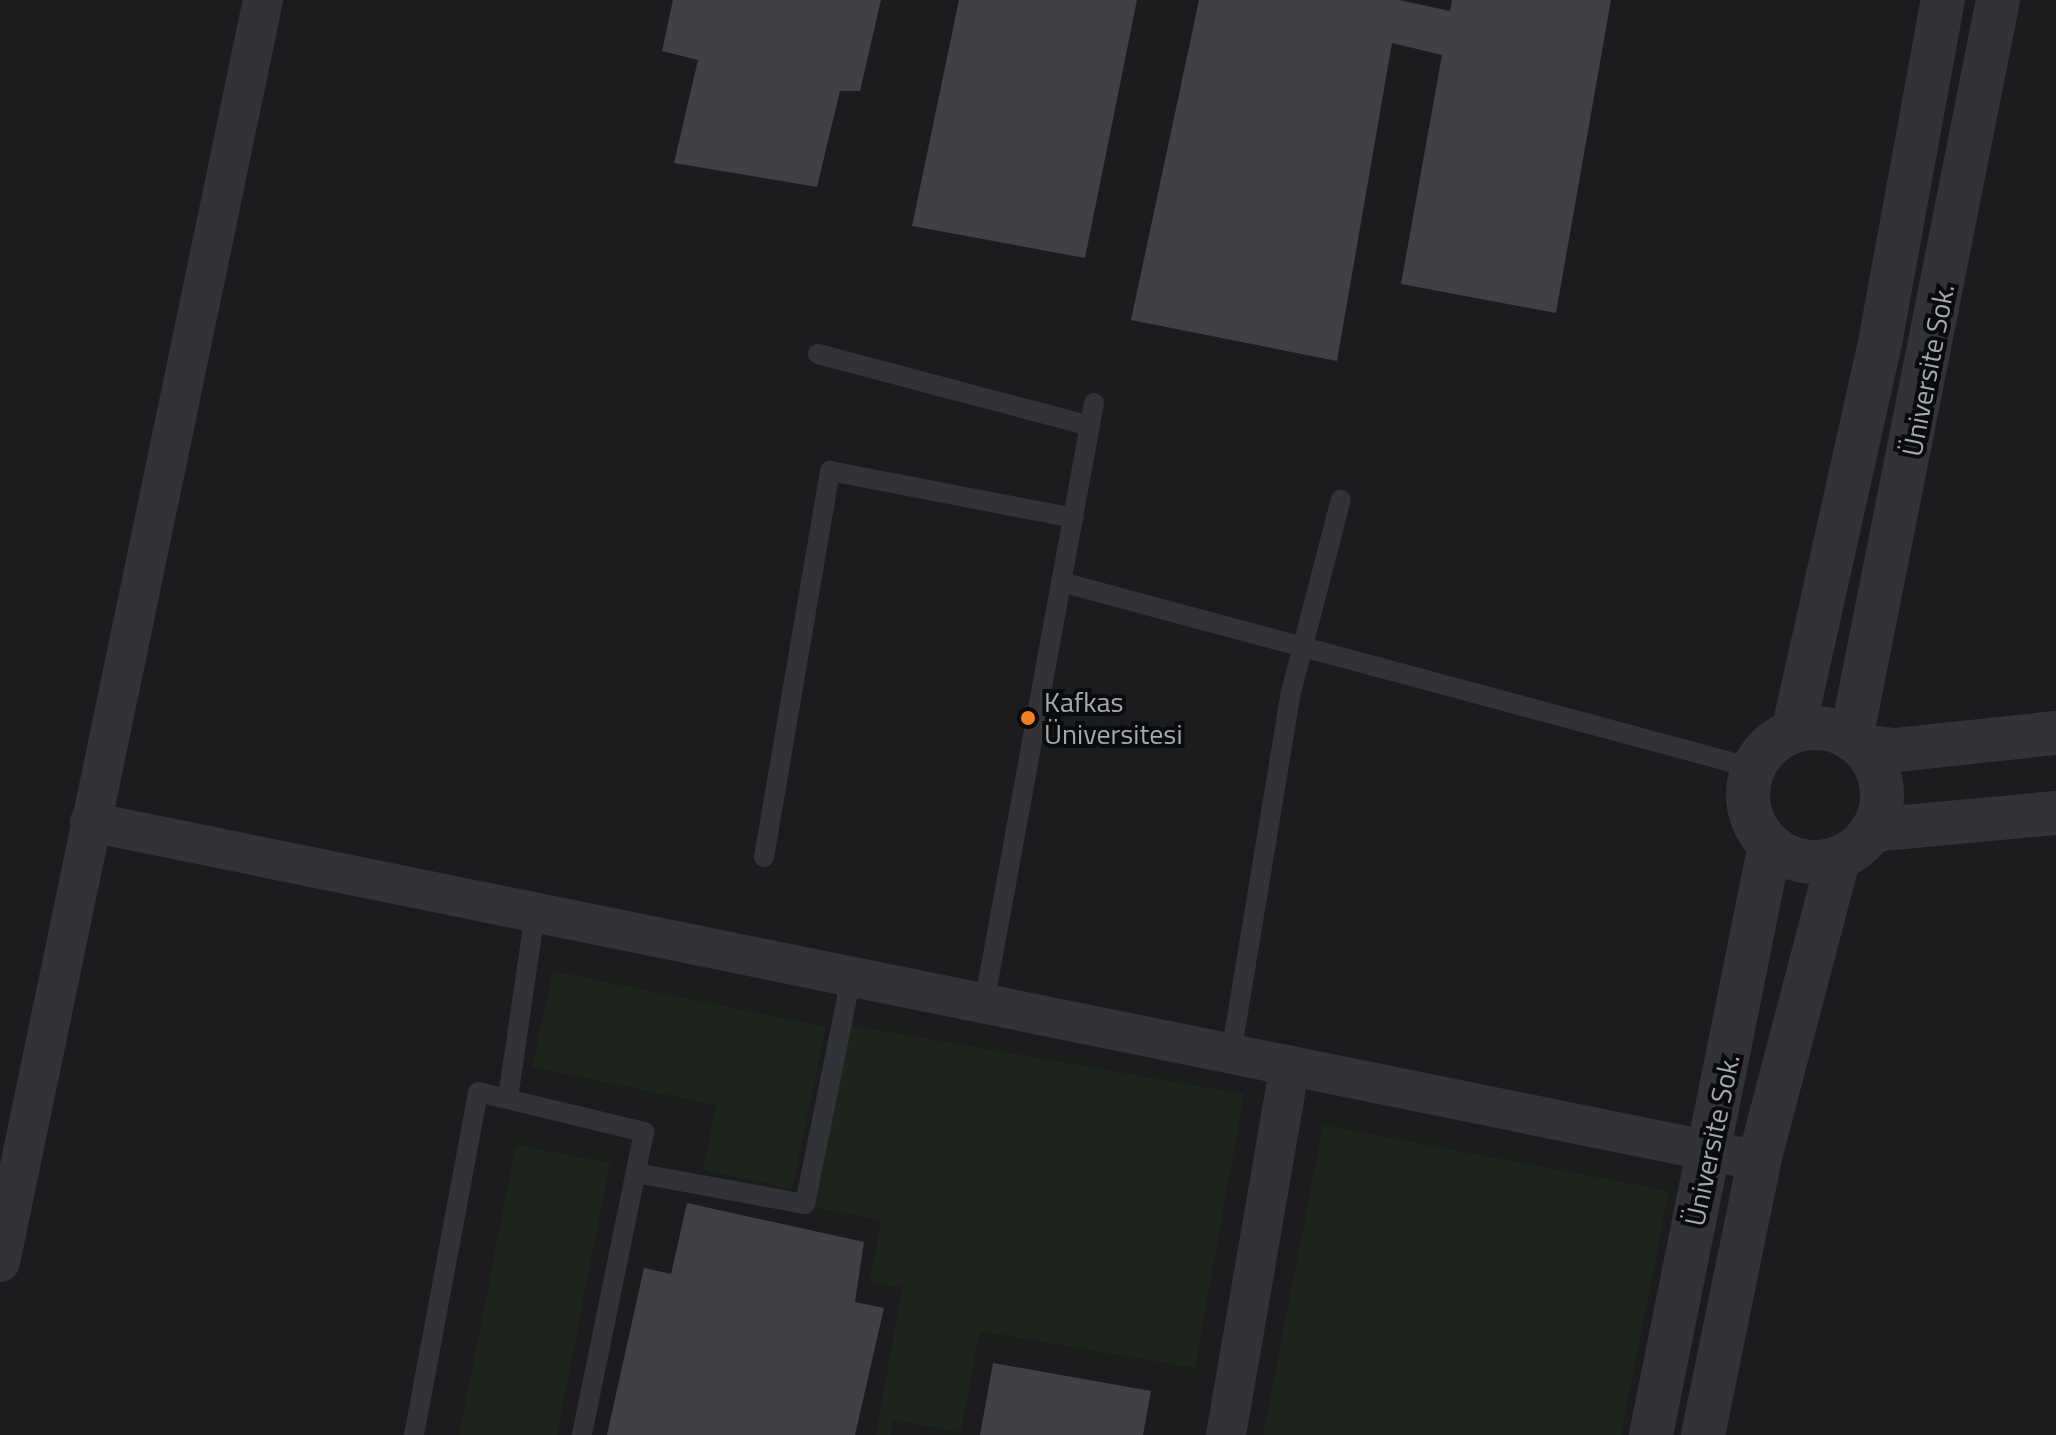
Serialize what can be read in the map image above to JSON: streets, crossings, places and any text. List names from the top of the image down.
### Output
{
  "streets": {
    "street": ["Üniversite Sok."]
  },
  "places": ["Kafkas Üniversitesi"]
}
